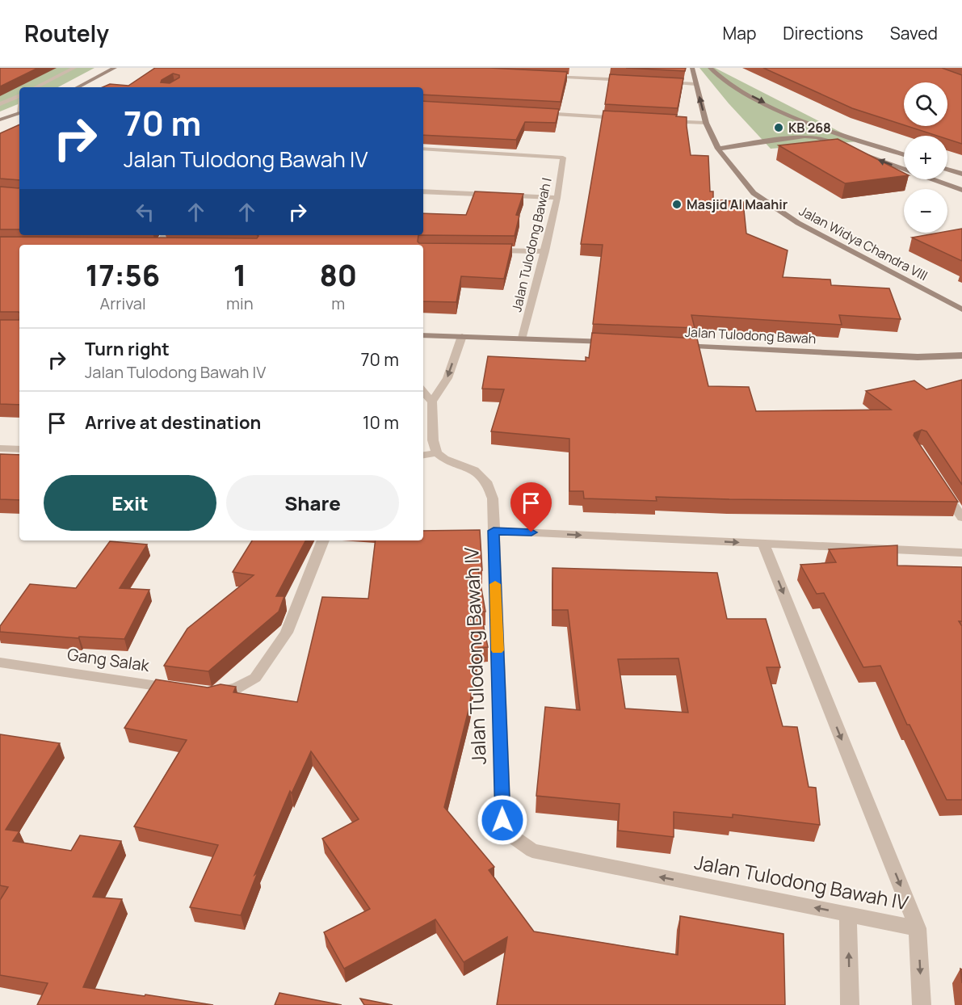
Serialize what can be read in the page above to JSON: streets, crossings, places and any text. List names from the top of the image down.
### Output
{
  "streets": {
    "street": [
      "Jalan Widya Chandra VIII",
      "Jalan Tulodong Bawah I",
      "Jalan Tulodong Bawah",
      "Jalan Tulodong Bawah IV",
      "Gang Salak"
    ]
  },
  "places": ["KB 268", "Masjid Al Maahir"],
  "page": {
    "header": "Routely",
    "nav": ["Map", "Directions", "Saved"],
    "map_buttons": ["+", "−"],
    "turn": ["70 m", "Jalan Tulodong Bawah IV"],
    "eta": [
      "17:56",
      "Arrival",
      "1",
      "min",
      "80",
      "m"
    ],
    "list": [
      {
        "name": "Turn right",
        "note": "Jalan Tulodong Bawah IV",
        "value": "70 m"
      },
      {
        "name": "Arrive at destination",
        "value": "10 m"
      }
    ],
    "buttons": ["Exit", "Share"]
  }
}
